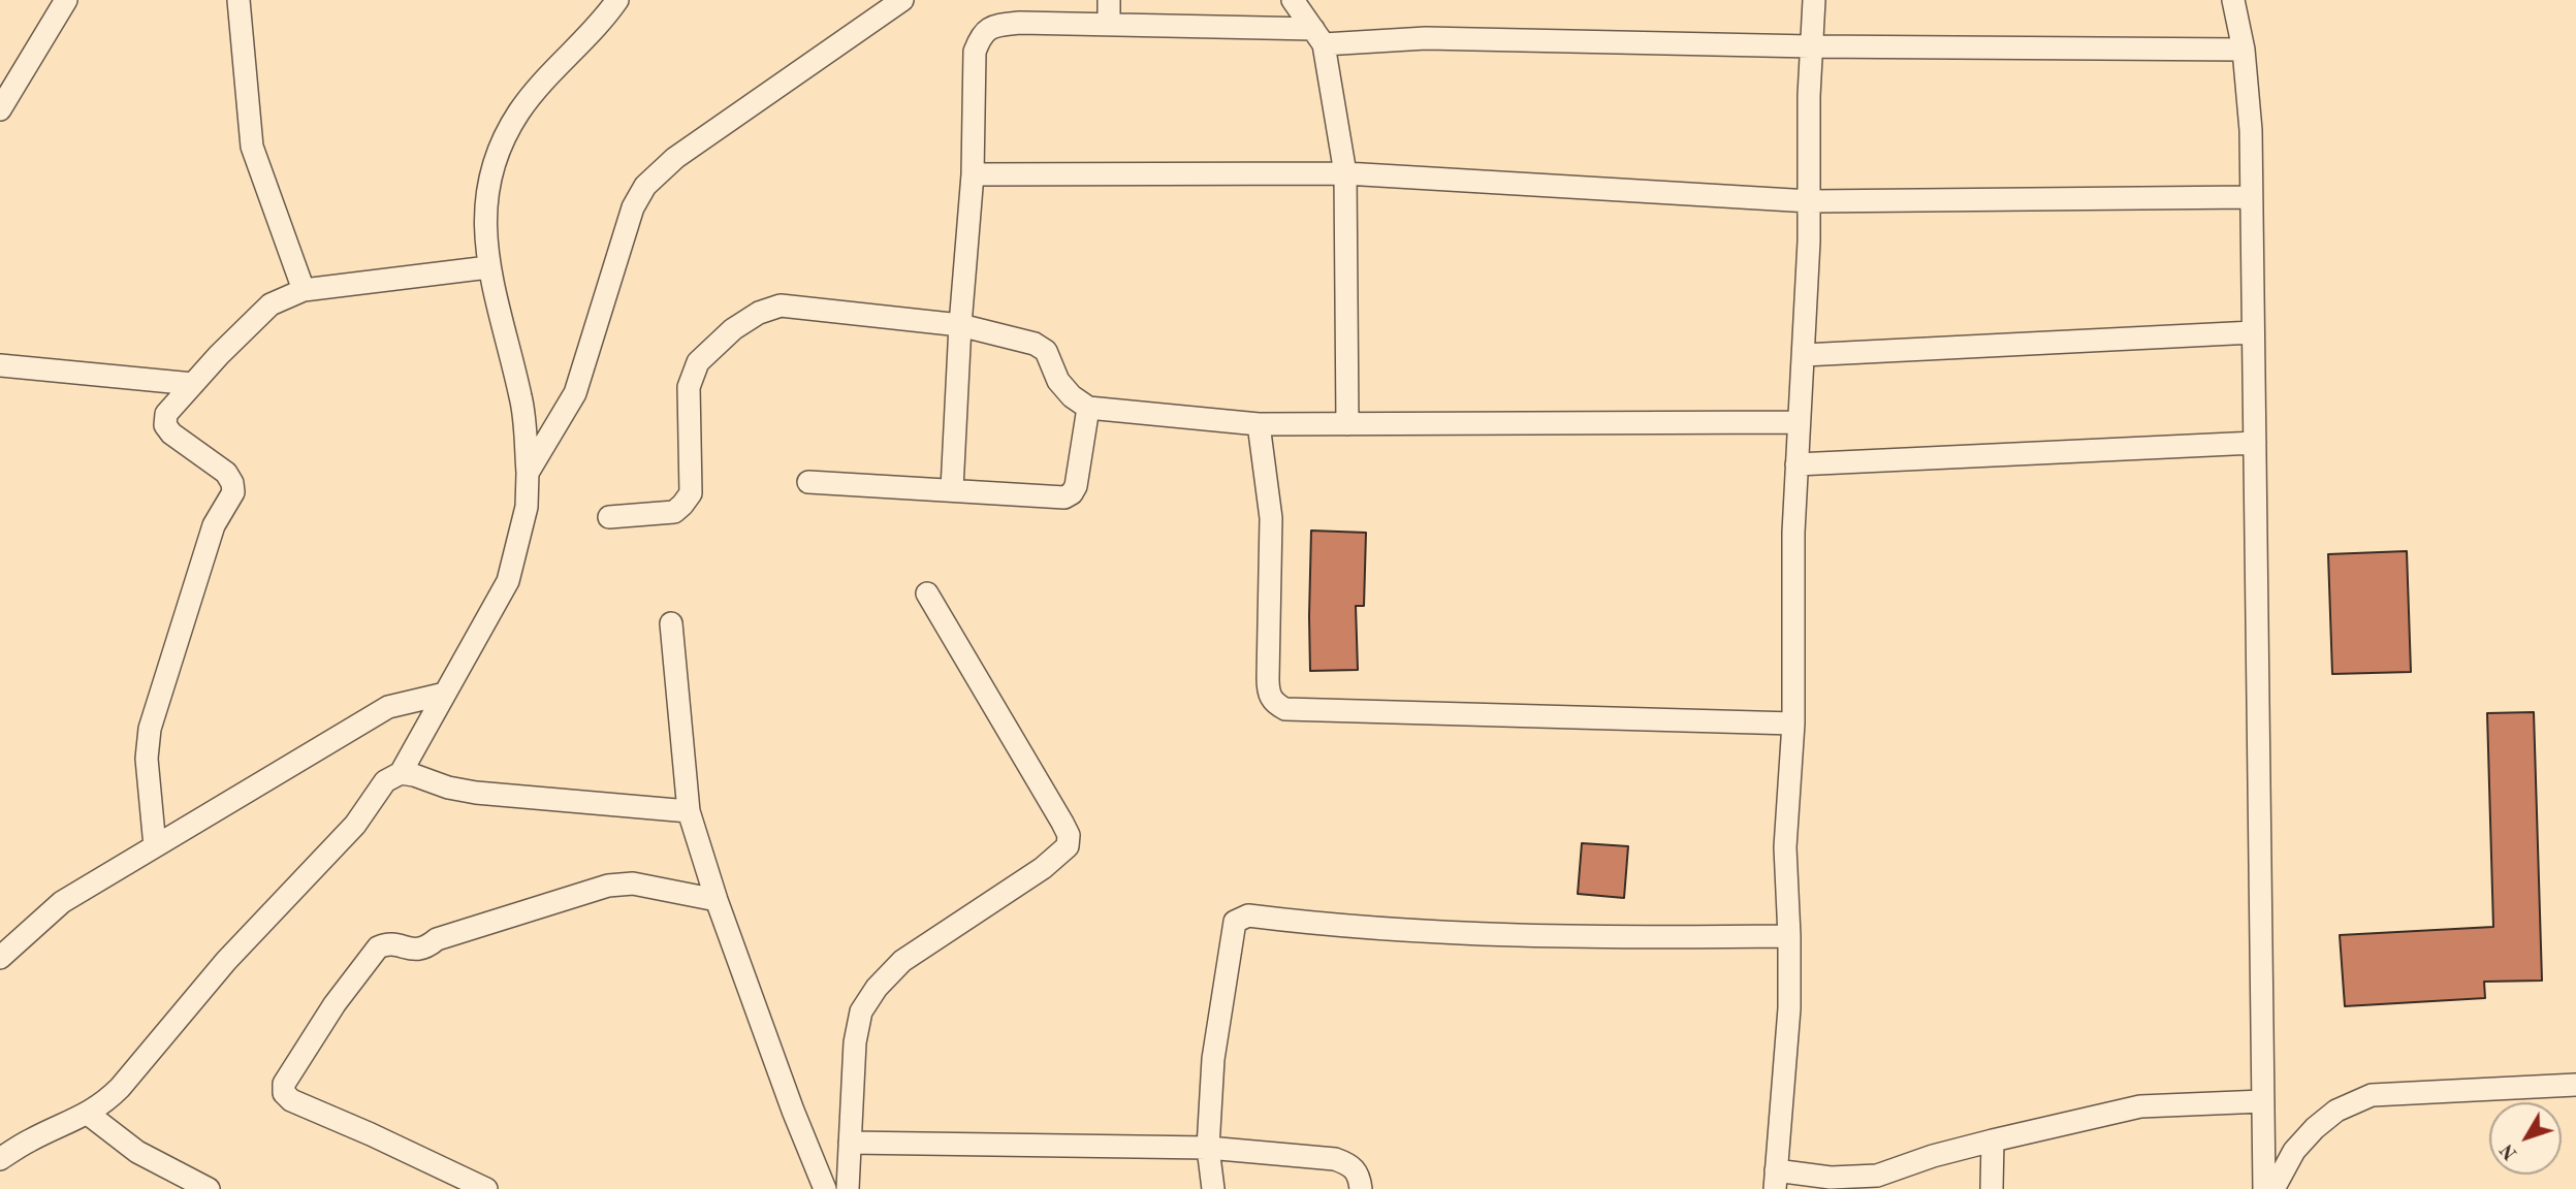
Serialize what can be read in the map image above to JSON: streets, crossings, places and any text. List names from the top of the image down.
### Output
{
  "north": "bottom left"
}
